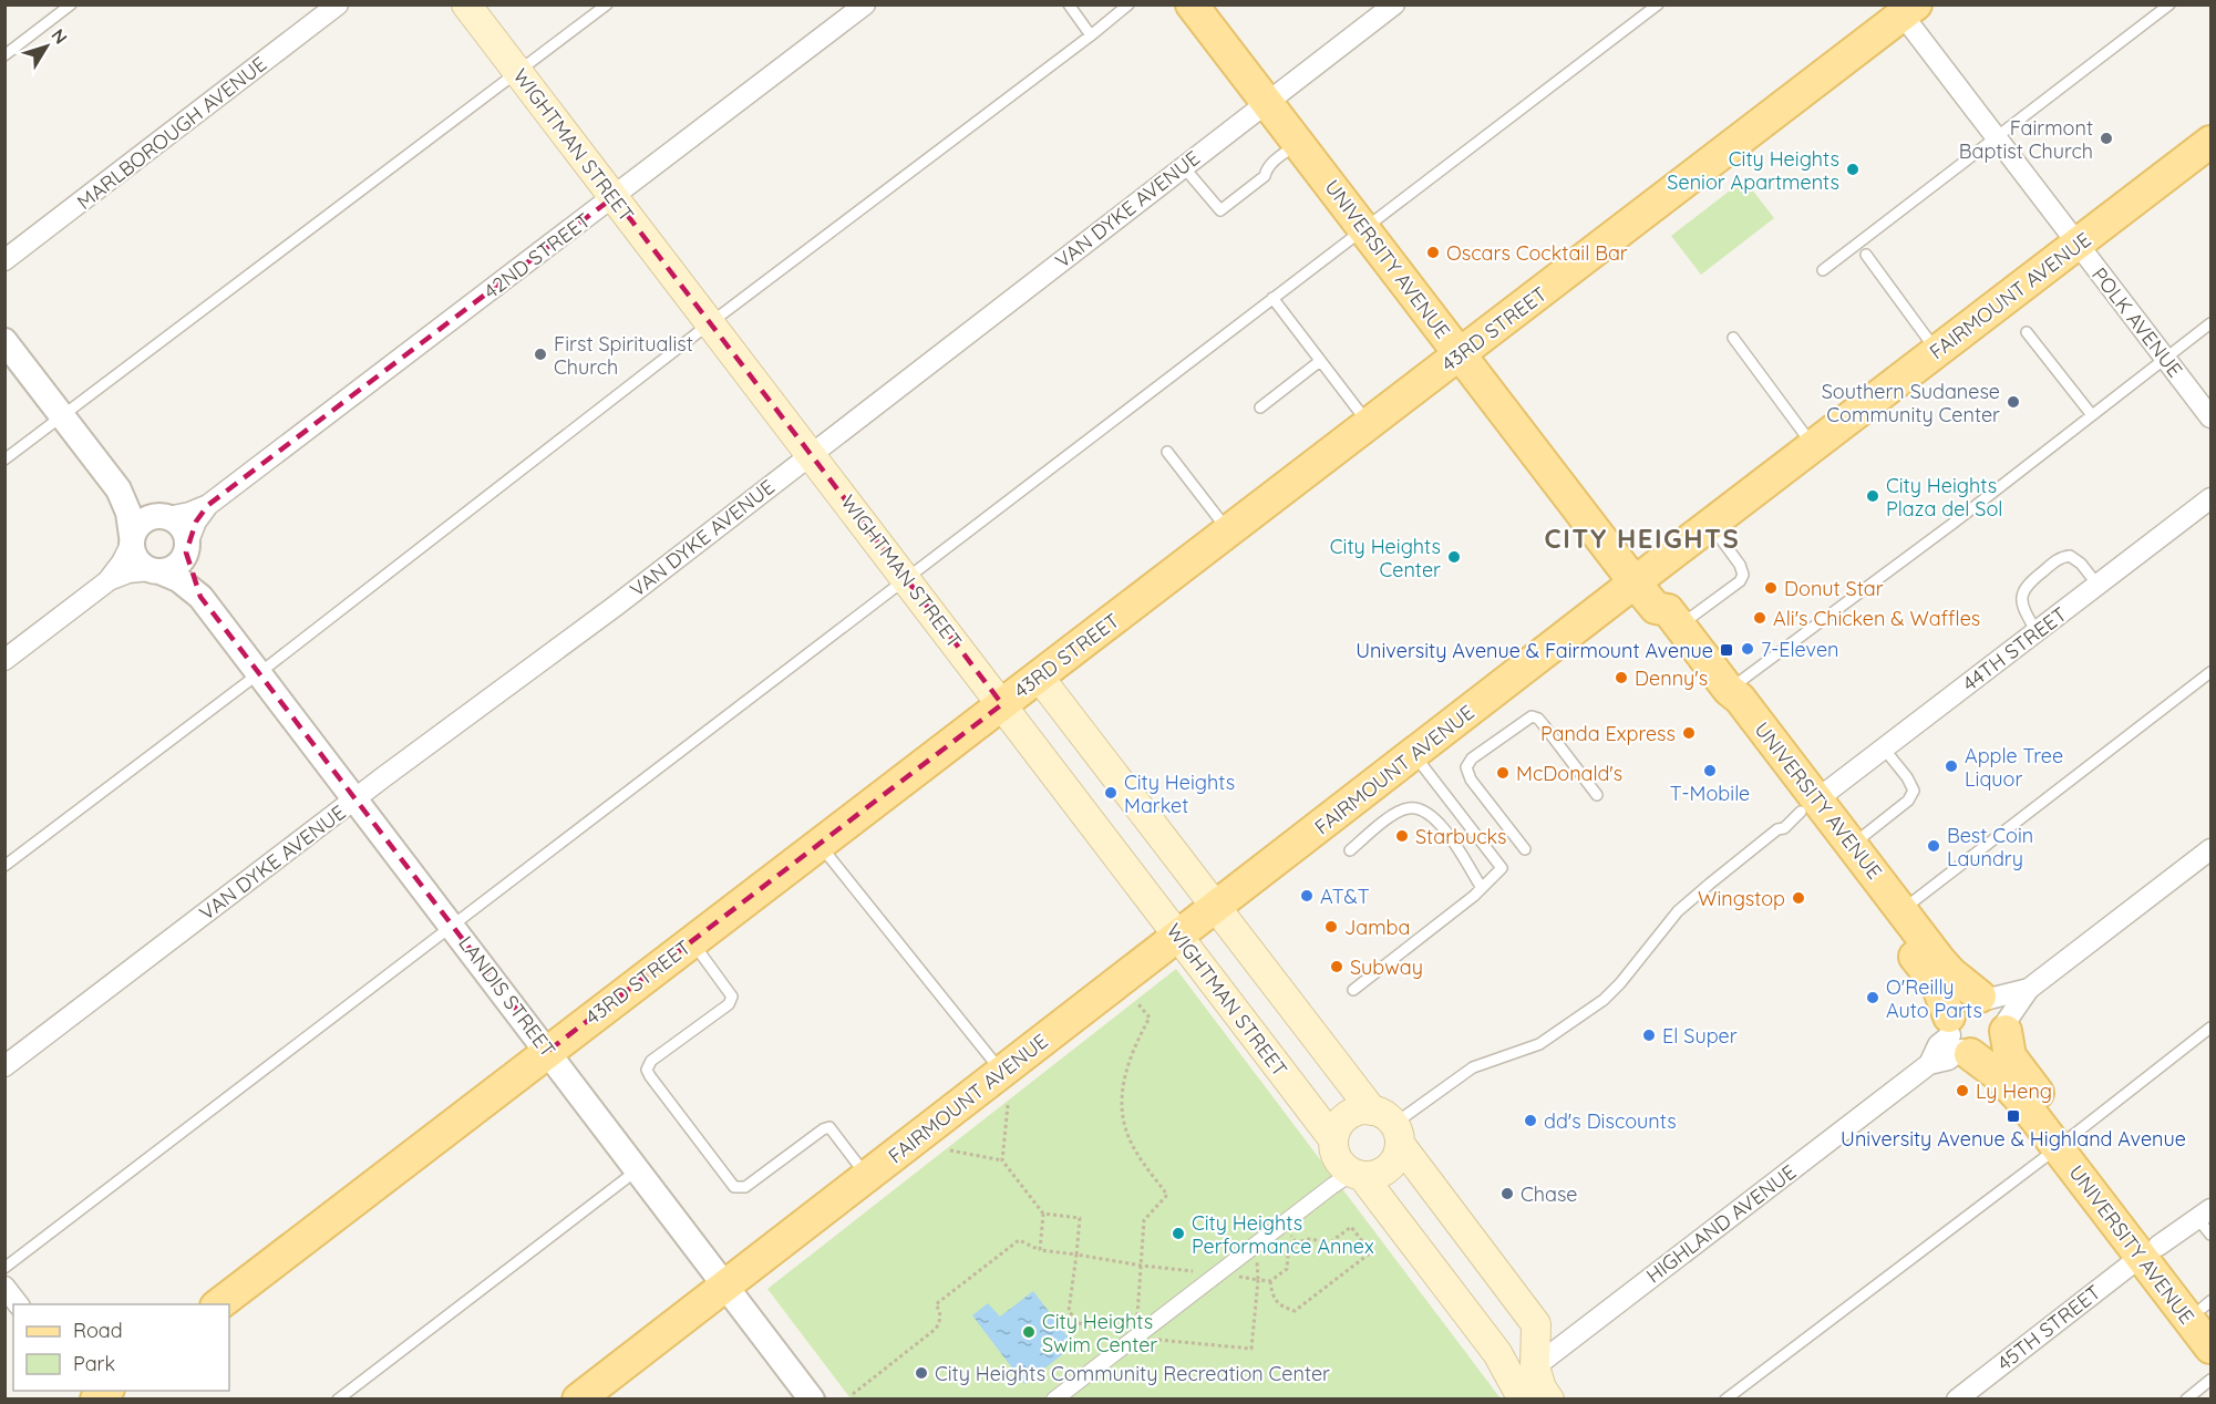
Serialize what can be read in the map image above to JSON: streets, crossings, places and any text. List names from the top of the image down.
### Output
{
  "streets": {
    "main road": [
      "WIGHTMAN STREET",
      "UNIVERSITY AVENUE",
      "FAIRMOUNT AVENUE",
      "43RD STREET"
    ],
    "street": [
      "MARLBOROUGH AVENUE",
      "VAN DYKE AVENUE",
      "42ND STREET",
      "POLK AVENUE",
      "44TH STREET",
      "LANDIS STREET",
      "HIGHLAND AVENUE",
      "45TH STREET"
    ]
  },
  "crossings": [
    ["WIGHTMAN STREET", "VAN DYKE AVENUE"],
    ["WIGHTMAN STREET", "42ND STREET"],
    ["WIGHTMAN STREET", "FAIRMOUNT AVENUE"],
    ["WIGHTMAN STREET", "43RD STREET"],
    ["WIGHTMAN STREET", "HIGHLAND AVENUE"],
    ["VAN DYKE AVENUE", "UNIVERSITY AVENUE"],
    ["VAN DYKE AVENUE", "LANDIS STREET"],
    ["42ND STREET", "LANDIS STREET"],
    ["UNIVERSITY AVENUE", "FAIRMOUNT AVENUE"],
    ["UNIVERSITY AVENUE", "43RD STREET"],
    ["UNIVERSITY AVENUE", "44TH STREET"],
    ["UNIVERSITY AVENUE", "HIGHLAND AVENUE"],
    ["UNIVERSITY AVENUE", "45TH STREET"],
    ["FAIRMOUNT AVENUE", "POLK AVENUE"],
    ["FAIRMOUNT AVENUE", "LANDIS STREET"],
    ["POLK AVENUE", "43RD STREET"],
    ["43RD STREET", "LANDIS STREET"]
  ],
  "districts": ["CITY HEIGHTS"],
  "places": {
    "other": [
      "Fairmont Baptist Church",
      "City Heights Senior Apartments",
      "Oscars Cocktail Bar",
      "First Spiritualist Church",
      "Southern Sudanese Community Center",
      "City Heights Plaza del Sol",
      "City Heights Center",
      "Donut Star",
      "Ali's Chicken & Waffles",
      "7-Eleven",
      "Denny's",
      "Panda Express",
      "Apple Tree Liquor",
      "T-Mobile",
      "McDonald's",
      "City Heights Market",
      "Starbucks",
      "Best Coin Laundry",
      "AT&T",
      "Wingstop",
      "Jamba",
      "Subway",
      "O'Reilly Auto Parts",
      "El Super",
      "Ly Heng",
      "dd's Discounts",
      "Chase",
      "City Heights Performance Annex",
      "City Heights Swim Center",
      "City Heights Community Recreation Center"
    ],
    "transit": ["University Avenue & Fairmount Avenue", "University Avenue & Highland Avenue"]
  },
  "legend": ["Road", "Park"],
  "north": "top right"
}
